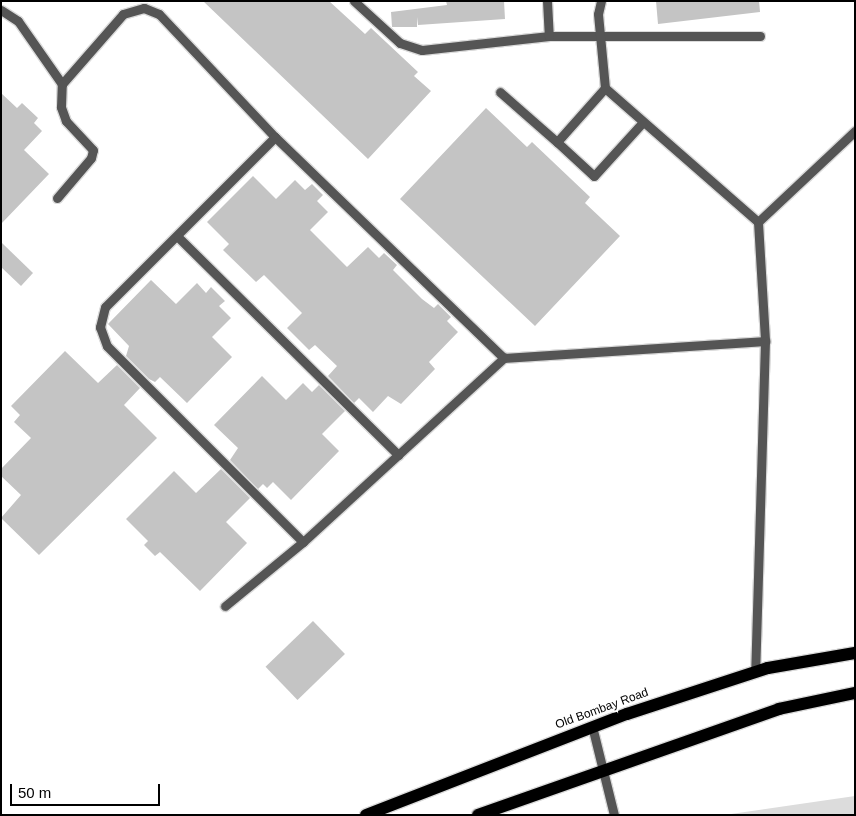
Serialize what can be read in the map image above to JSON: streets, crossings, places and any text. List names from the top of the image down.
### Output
{
  "streets": {
    "main road": ["Old Bombay Road"]
  },
  "scale_bar": "50 m"
}
